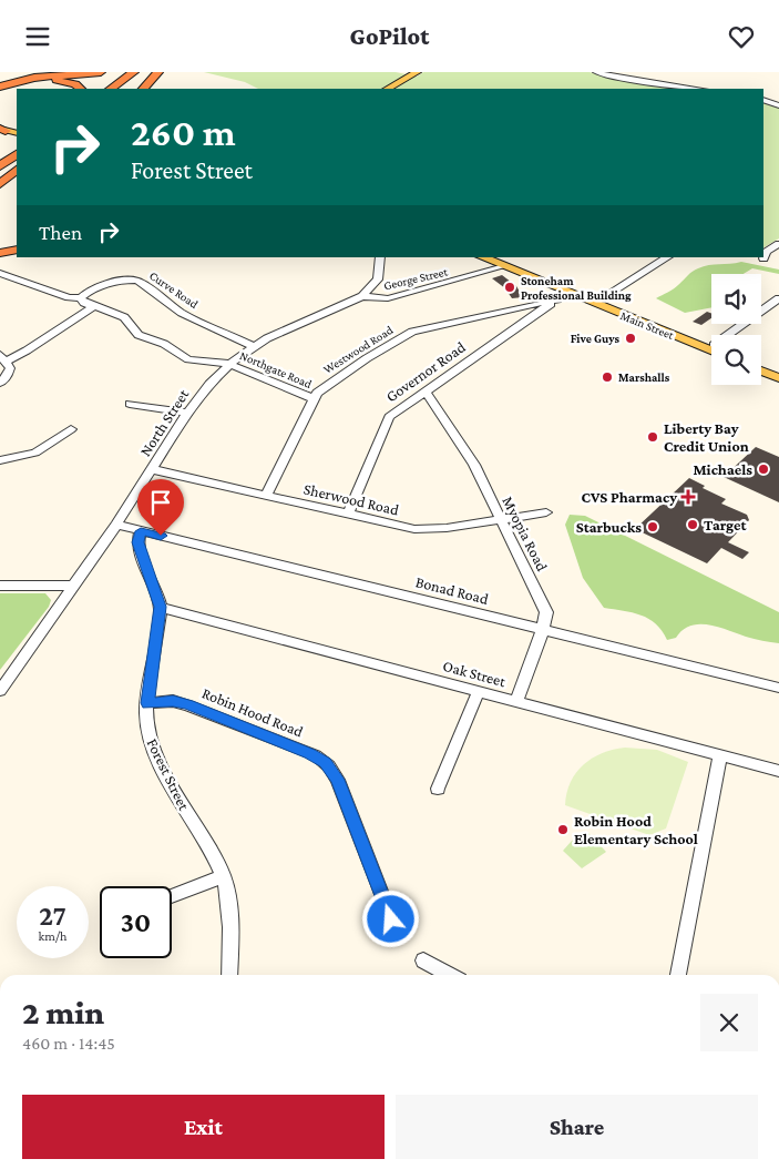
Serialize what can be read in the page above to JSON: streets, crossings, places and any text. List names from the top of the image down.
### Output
{
  "streets": {
    "main road": ["Main Street"],
    "street": [
      "George Street",
      "Curve Road",
      "Westwood Road",
      "Northgate Road",
      "Governor Road",
      "North Street",
      "Sherwood Road",
      "Myopia Road",
      "Bonad Road",
      "Oak Street",
      "Robin Hood Road",
      "Forest Street"
    ]
  },
  "crossings": [
    ["George Street", "Main Street"],
    ["George Street", "North Street"],
    ["Curve Road", "North Street"],
    ["Main Street", "Governor Road"],
    ["Westwood Road", "Northgate Road"],
    ["Westwood Road", "Governor Road"],
    ["Westwood Road", "Sherwood Road"],
    ["Northgate Road", "North Street"],
    ["Governor Road", "Sherwood Road"],
    ["Governor Road", "Myopia Road"],
    ["North Street", "Sherwood Road"],
    ["North Street", "Bonad Road"],
    ["Sherwood Road", "Myopia Road"],
    ["Myopia Road", "Bonad Road"],
    ["Myopia Road", "Oak Street"],
    ["Bonad Road", "Forest Street"],
    ["Oak Street", "Forest Street"],
    ["Robin Hood Road", "Forest Street"]
  ],
  "places": {
    "other": [
      "Stoneham Professional Building",
      "Five Guys",
      "Marshalls",
      "Liberty Bay Credit Union",
      "Michaels",
      "Target",
      "Starbucks",
      "Robin Hood Elementary School"
    ],
    "health": ["CVS Pharmacy"]
  },
  "page": {
    "header": "GoPilot",
    "turn": ["260 m", "Forest Street"],
    "then": "Then",
    "speed": "27 km/h",
    "limit": "30",
    "heading": ["2 min", "460 m · 14:45"],
    "buttons": ["Exit", "Share"]
  }
}
